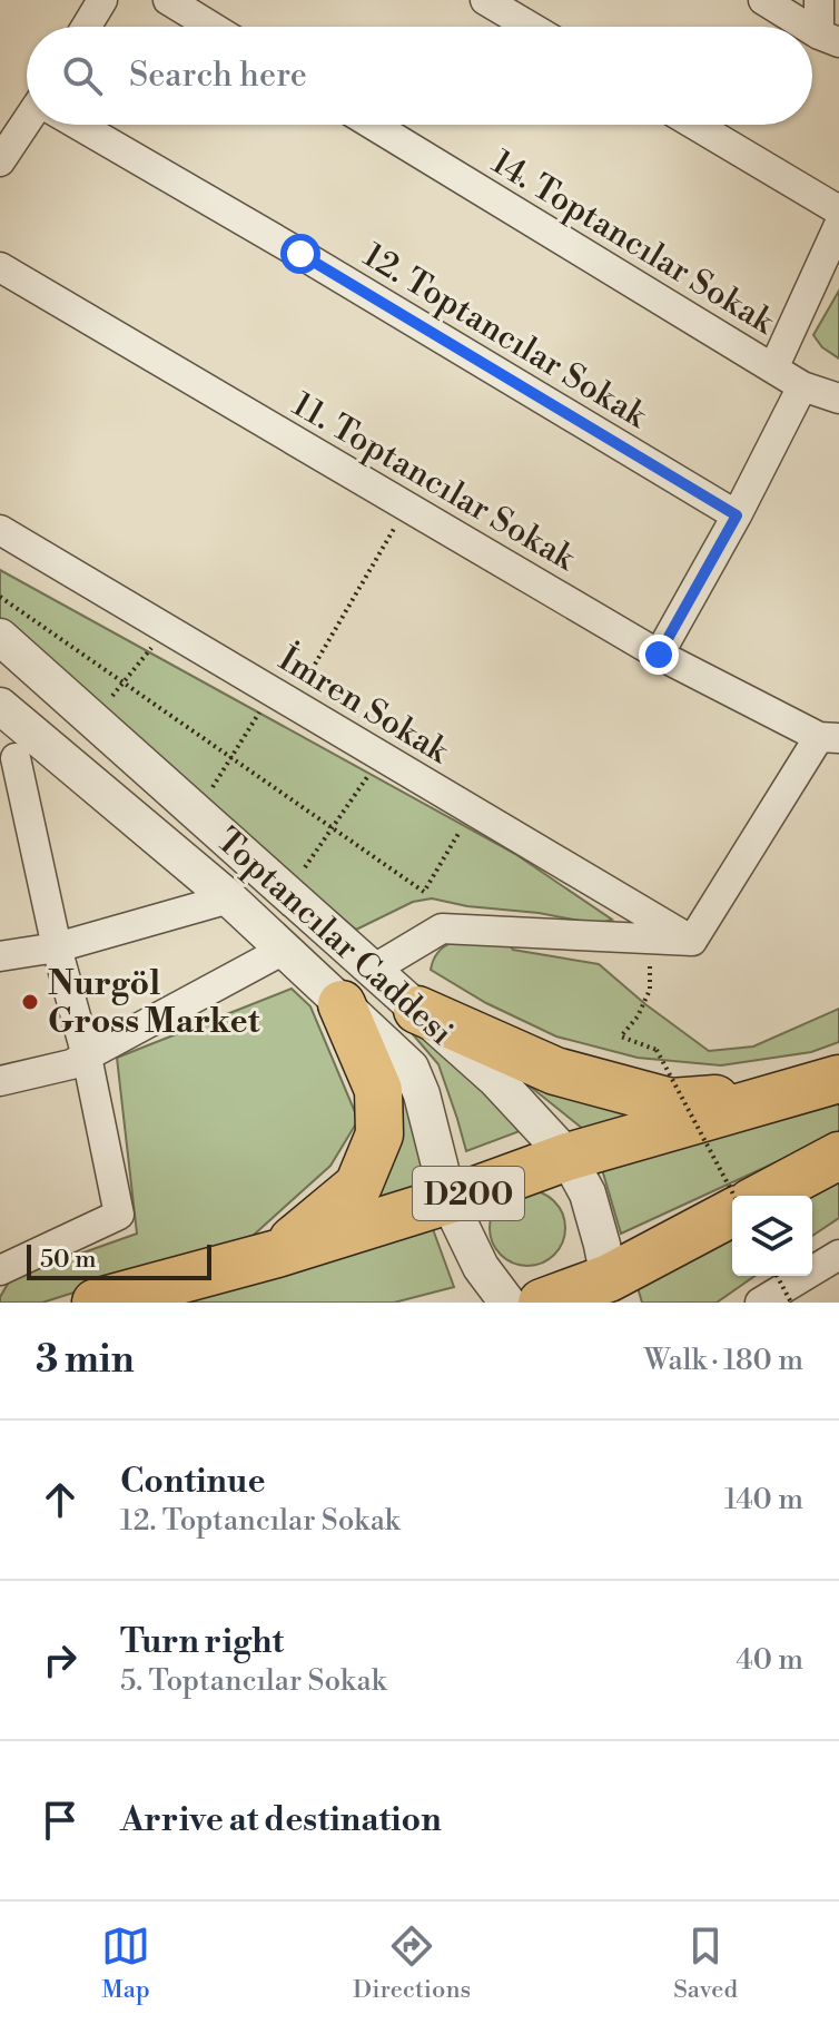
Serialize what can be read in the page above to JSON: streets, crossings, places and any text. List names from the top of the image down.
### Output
{
  "streets": {
    "highway": ["D200"],
    "street": [
      "14. Toptancılar Sokak",
      "12. Toptancılar Sokak",
      "11. Toptancılar Sokak",
      "İmren Sokak",
      "Toptancılar Caddesi"
    ]
  },
  "crossings": [
    ["Toptancılar Caddesi", "D200"]
  ],
  "places": ["Nurgöl Gross Market"],
  "scale_bar": "50 m",
  "page": {
    "search": "Search here",
    "scale": "50 m",
    "heading": ["3 min", "Walk · 180 m"],
    "list": [
      ["Continue", "12. Toptancılar Sokak", "140 m"],
      ["Turn right", "5. Toptancılar Sokak", "40 m"],
      "Arrive at destination"
    ],
    "nav": ["Map", "Directions", "Saved"]
  }
}
